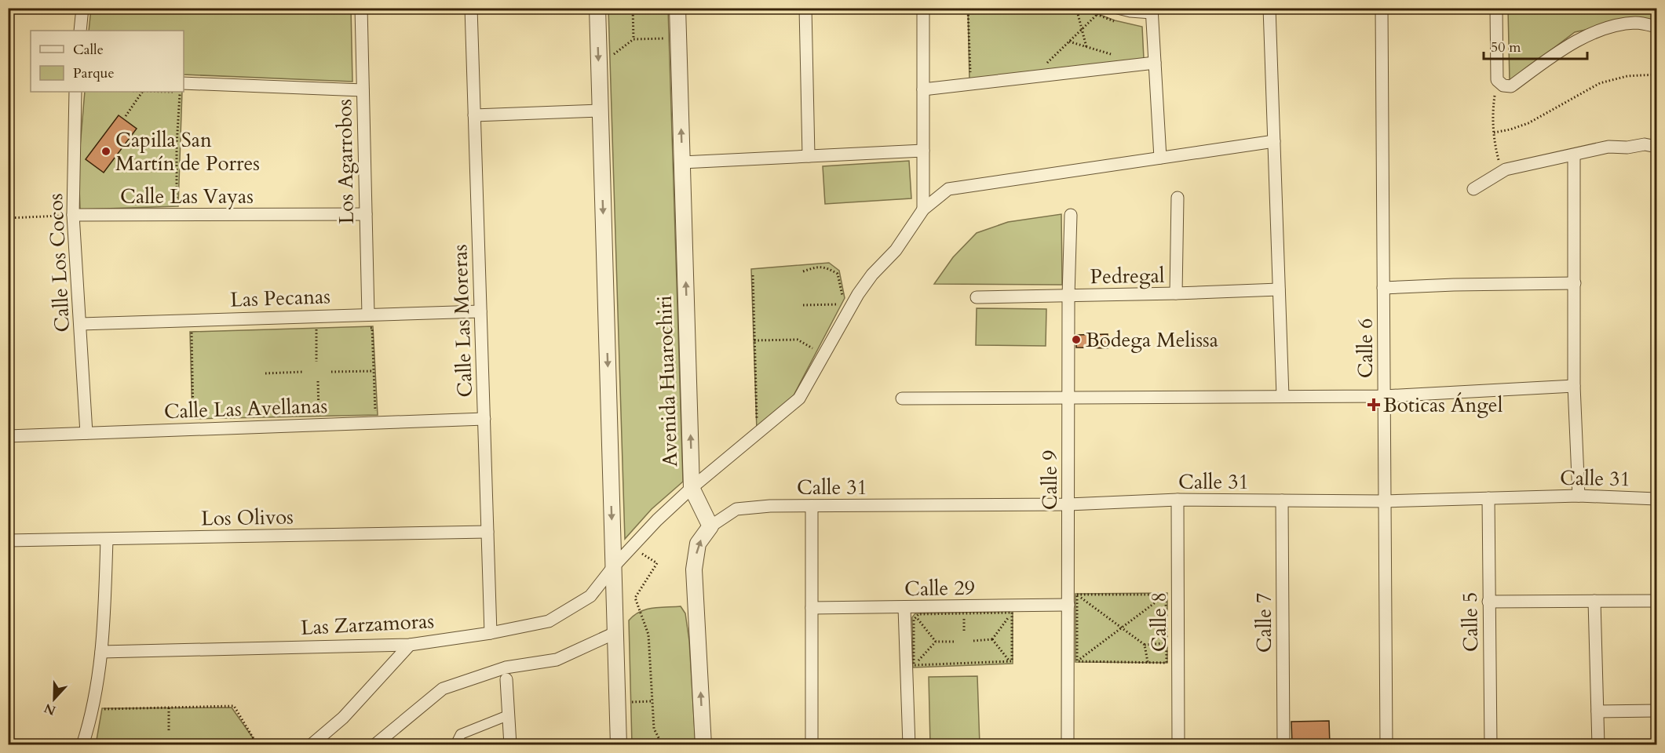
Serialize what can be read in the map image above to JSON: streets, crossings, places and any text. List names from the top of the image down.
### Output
{
  "streets": {
    "street": [
      "Los Agarrobos",
      "Calle Las Vayas",
      "Calle Los Cocos",
      "Pedregal",
      "Las Pecanas",
      "Calle Las Moreras",
      "Calle 6",
      "Avenida Huarochiri",
      "Calle Las Avellanas",
      "Calle 31",
      "Calle 9",
      "Los Olivos",
      "Calle 29",
      "Calle 8",
      "Calle 5",
      "Calle 7",
      "Las Zarzamoras"
    ]
  },
  "crossings": [
    ["Los Agarrobos", "Calle Las Vayas"],
    ["Los Agarrobos", "Las Pecanas"],
    ["Calle Las Vayas", "Calle Los Cocos"],
    ["Calle Los Cocos", "Las Pecanas"],
    ["Calle Los Cocos", "Calle Las Avellanas"],
    ["Pedregal", "Calle 9"],
    ["Las Pecanas", "Calle Las Moreras"],
    ["Calle Las Moreras", "Calle Las Avellanas"],
    ["Calle Las Moreras", "Los Olivos"],
    ["Calle Las Moreras", "Las Zarzamoras"],
    ["Calle 6", "Calle 31"],
    ["Avenida Huarochiri", "Calle 31"],
    ["Avenida Huarochiri", "Las Zarzamoras"],
    ["Calle 31", "Calle 9"],
    ["Calle 31", "Calle 8"],
    ["Calle 31", "Calle 5"],
    ["Calle 31", "Calle 7"],
    ["Calle 9", "Calle 29"]
  ],
  "places": {
    "other": ["Capilla San Martín de Porres", "Bodega Melissa"],
    "health": ["Boticas Ángel"]
  },
  "legend": ["Calle", "Parque"],
  "scale_bar": "50 m",
  "north": "bottom"
}
